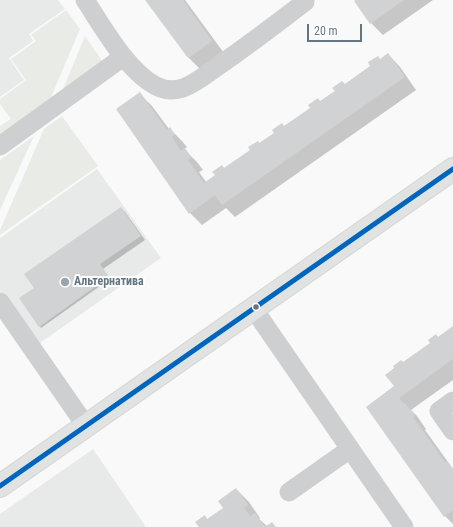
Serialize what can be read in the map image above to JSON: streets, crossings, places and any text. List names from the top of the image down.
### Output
{
  "places": ["Альтернатива"],
  "scale_bar": "20 m"
}
